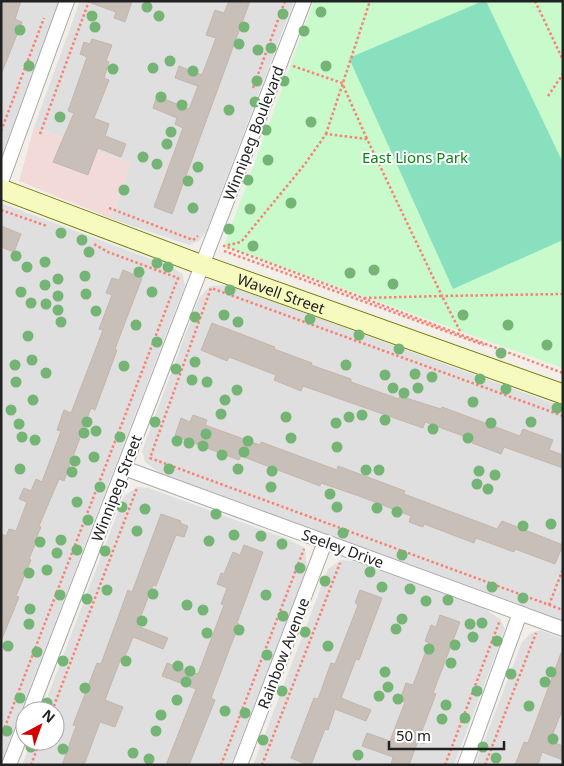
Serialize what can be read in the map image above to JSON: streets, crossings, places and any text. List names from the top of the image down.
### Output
{
  "streets": {
    "street": [
      "Winnipeg Boulevard",
      "Wavell Street",
      "Winnipeg Street",
      "Seeley Drive",
      "Rainbow Avenue"
    ]
  },
  "crossings": [
    ["Winnipeg Boulevard", "Wavell Street"],
    ["Winnipeg Boulevard", "Winnipeg Street"],
    ["Wavell Street", "Winnipeg Street"],
    ["Winnipeg Street", "Seeley Drive"],
    ["Seeley Drive", "Rainbow Avenue"]
  ],
  "parks": ["East Lions Park"],
  "scale_bar": "50 m",
  "north": "top right"
}
